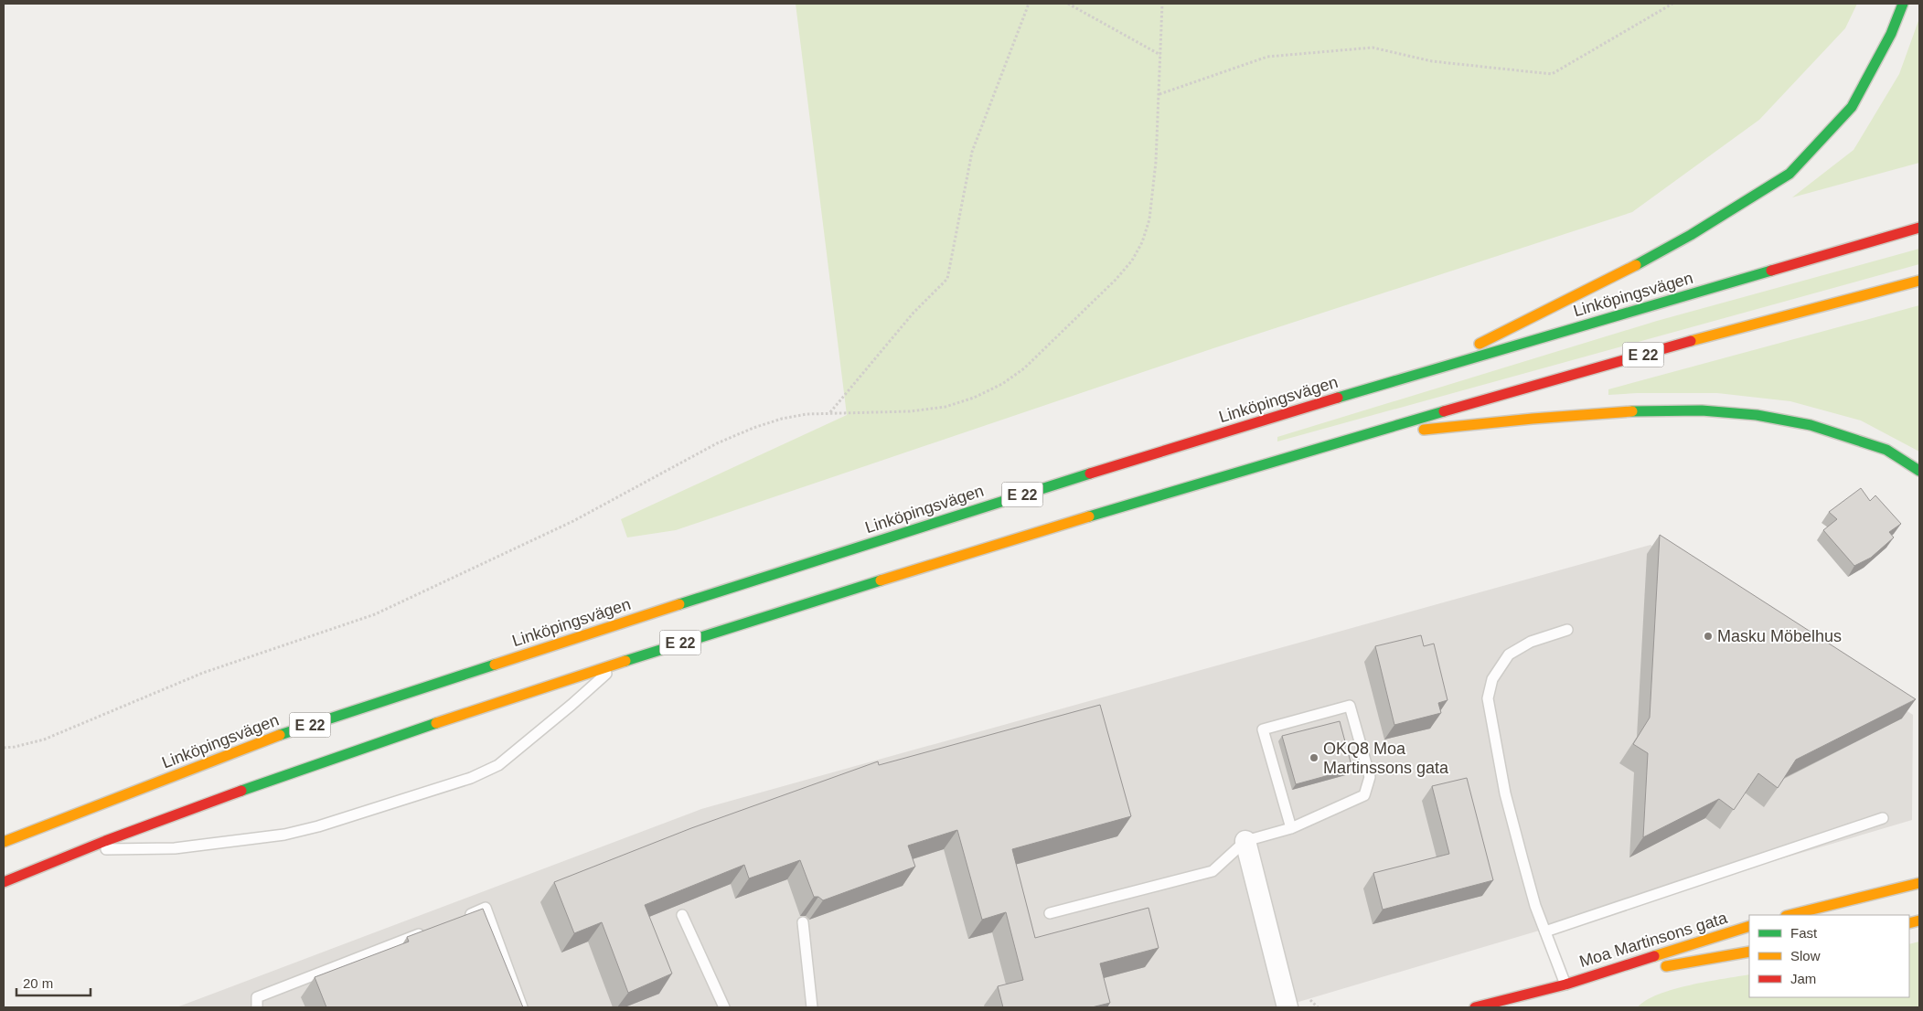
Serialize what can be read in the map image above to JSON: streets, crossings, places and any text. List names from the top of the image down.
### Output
{
  "streets": {
    "main road": ["Linköpingsvägen", "E 22", "Moa Martinsons gata"]
  },
  "places": ["Masku Möbelhus", "OKQ8 Moa Martinssons gata"],
  "legend": ["Fast", "Slow", "Jam"],
  "scale_bar": "20 m"
}
